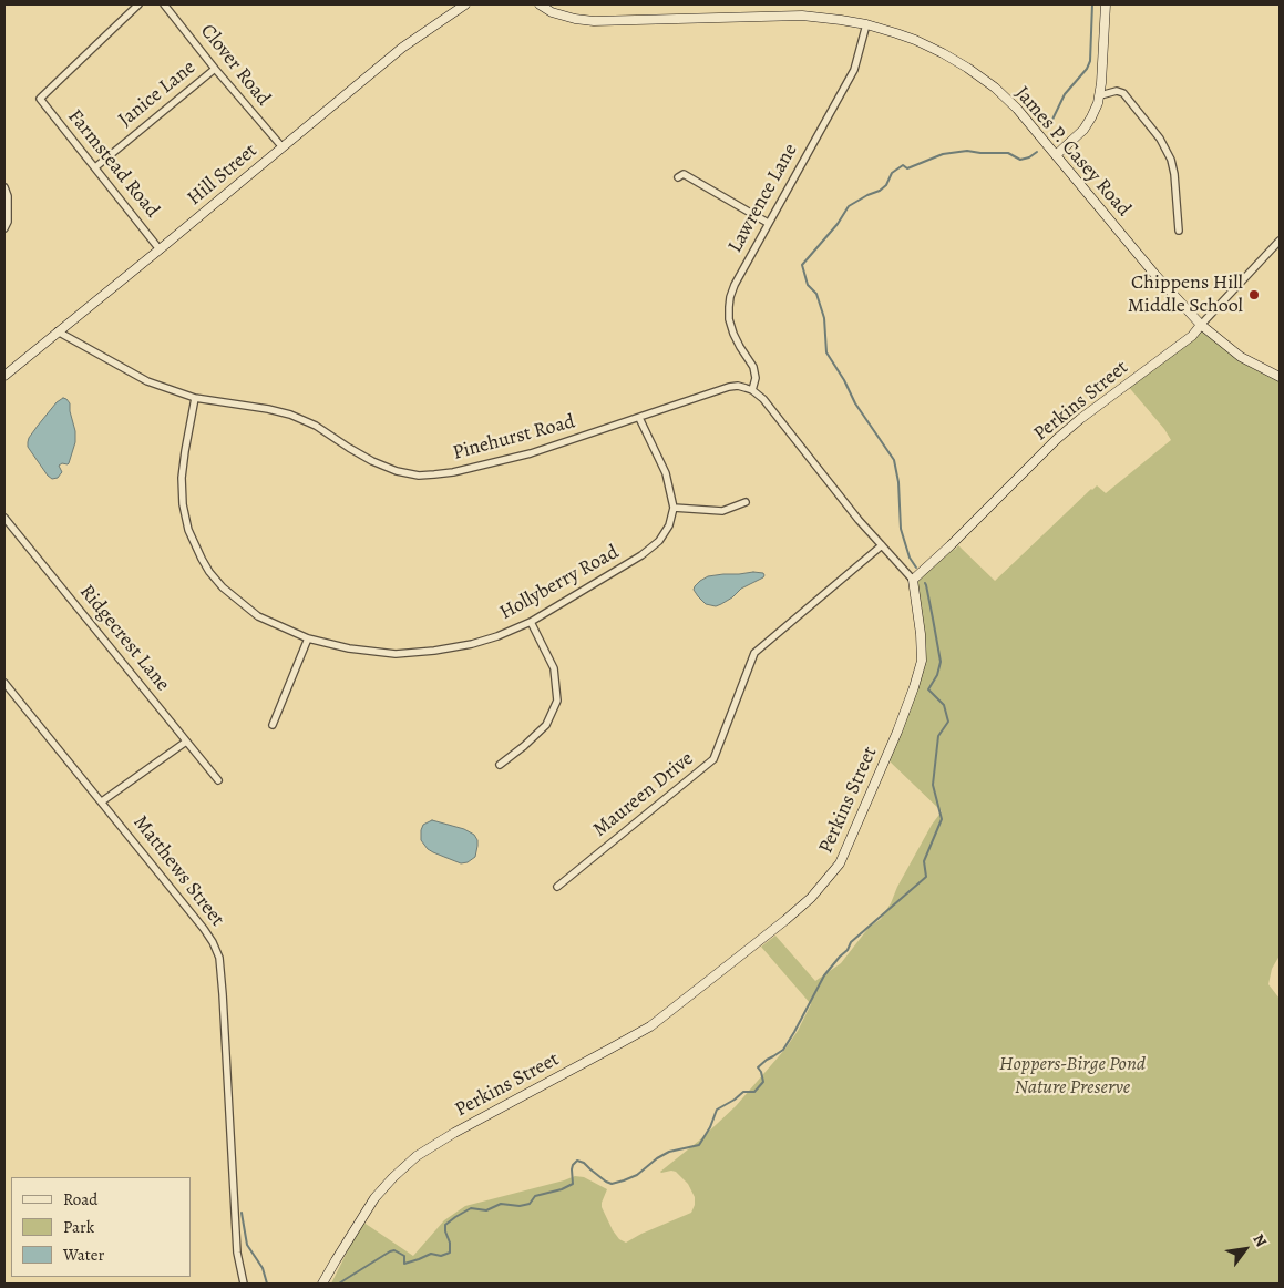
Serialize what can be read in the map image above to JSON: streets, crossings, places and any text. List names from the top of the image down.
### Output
{
  "streets": {
    "street": [
      "Clover Road",
      "Janice Lane",
      "James P. Casey Road",
      "Farmstead Road",
      "Hill Street",
      "Lawrence Lane",
      "Perkins Street",
      "Pinehurst Road",
      "Hollyberry Road",
      "Ridgecrest Lane",
      "Maureen Drive",
      "Matthews Street"
    ]
  },
  "crossings": [
    ["Clover Road", "Janice Lane"],
    ["Clover Road", "Hill Street"],
    ["Janice Lane", "Farmstead Road"],
    ["James P. Casey Road", "Lawrence Lane"],
    ["James P. Casey Road", "Perkins Street"],
    ["Farmstead Road", "Hill Street"],
    ["Hill Street", "Pinehurst Road"],
    ["Lawrence Lane", "Pinehurst Road"],
    ["Pinehurst Road", "Hollyberry Road"]
  ],
  "parks": ["Hoppers-Birge Pond Nature Preserve"],
  "places": ["Chippens Hill Middle School"],
  "legend": ["Road", "Park", "Water"],
  "north": "top right"
}
